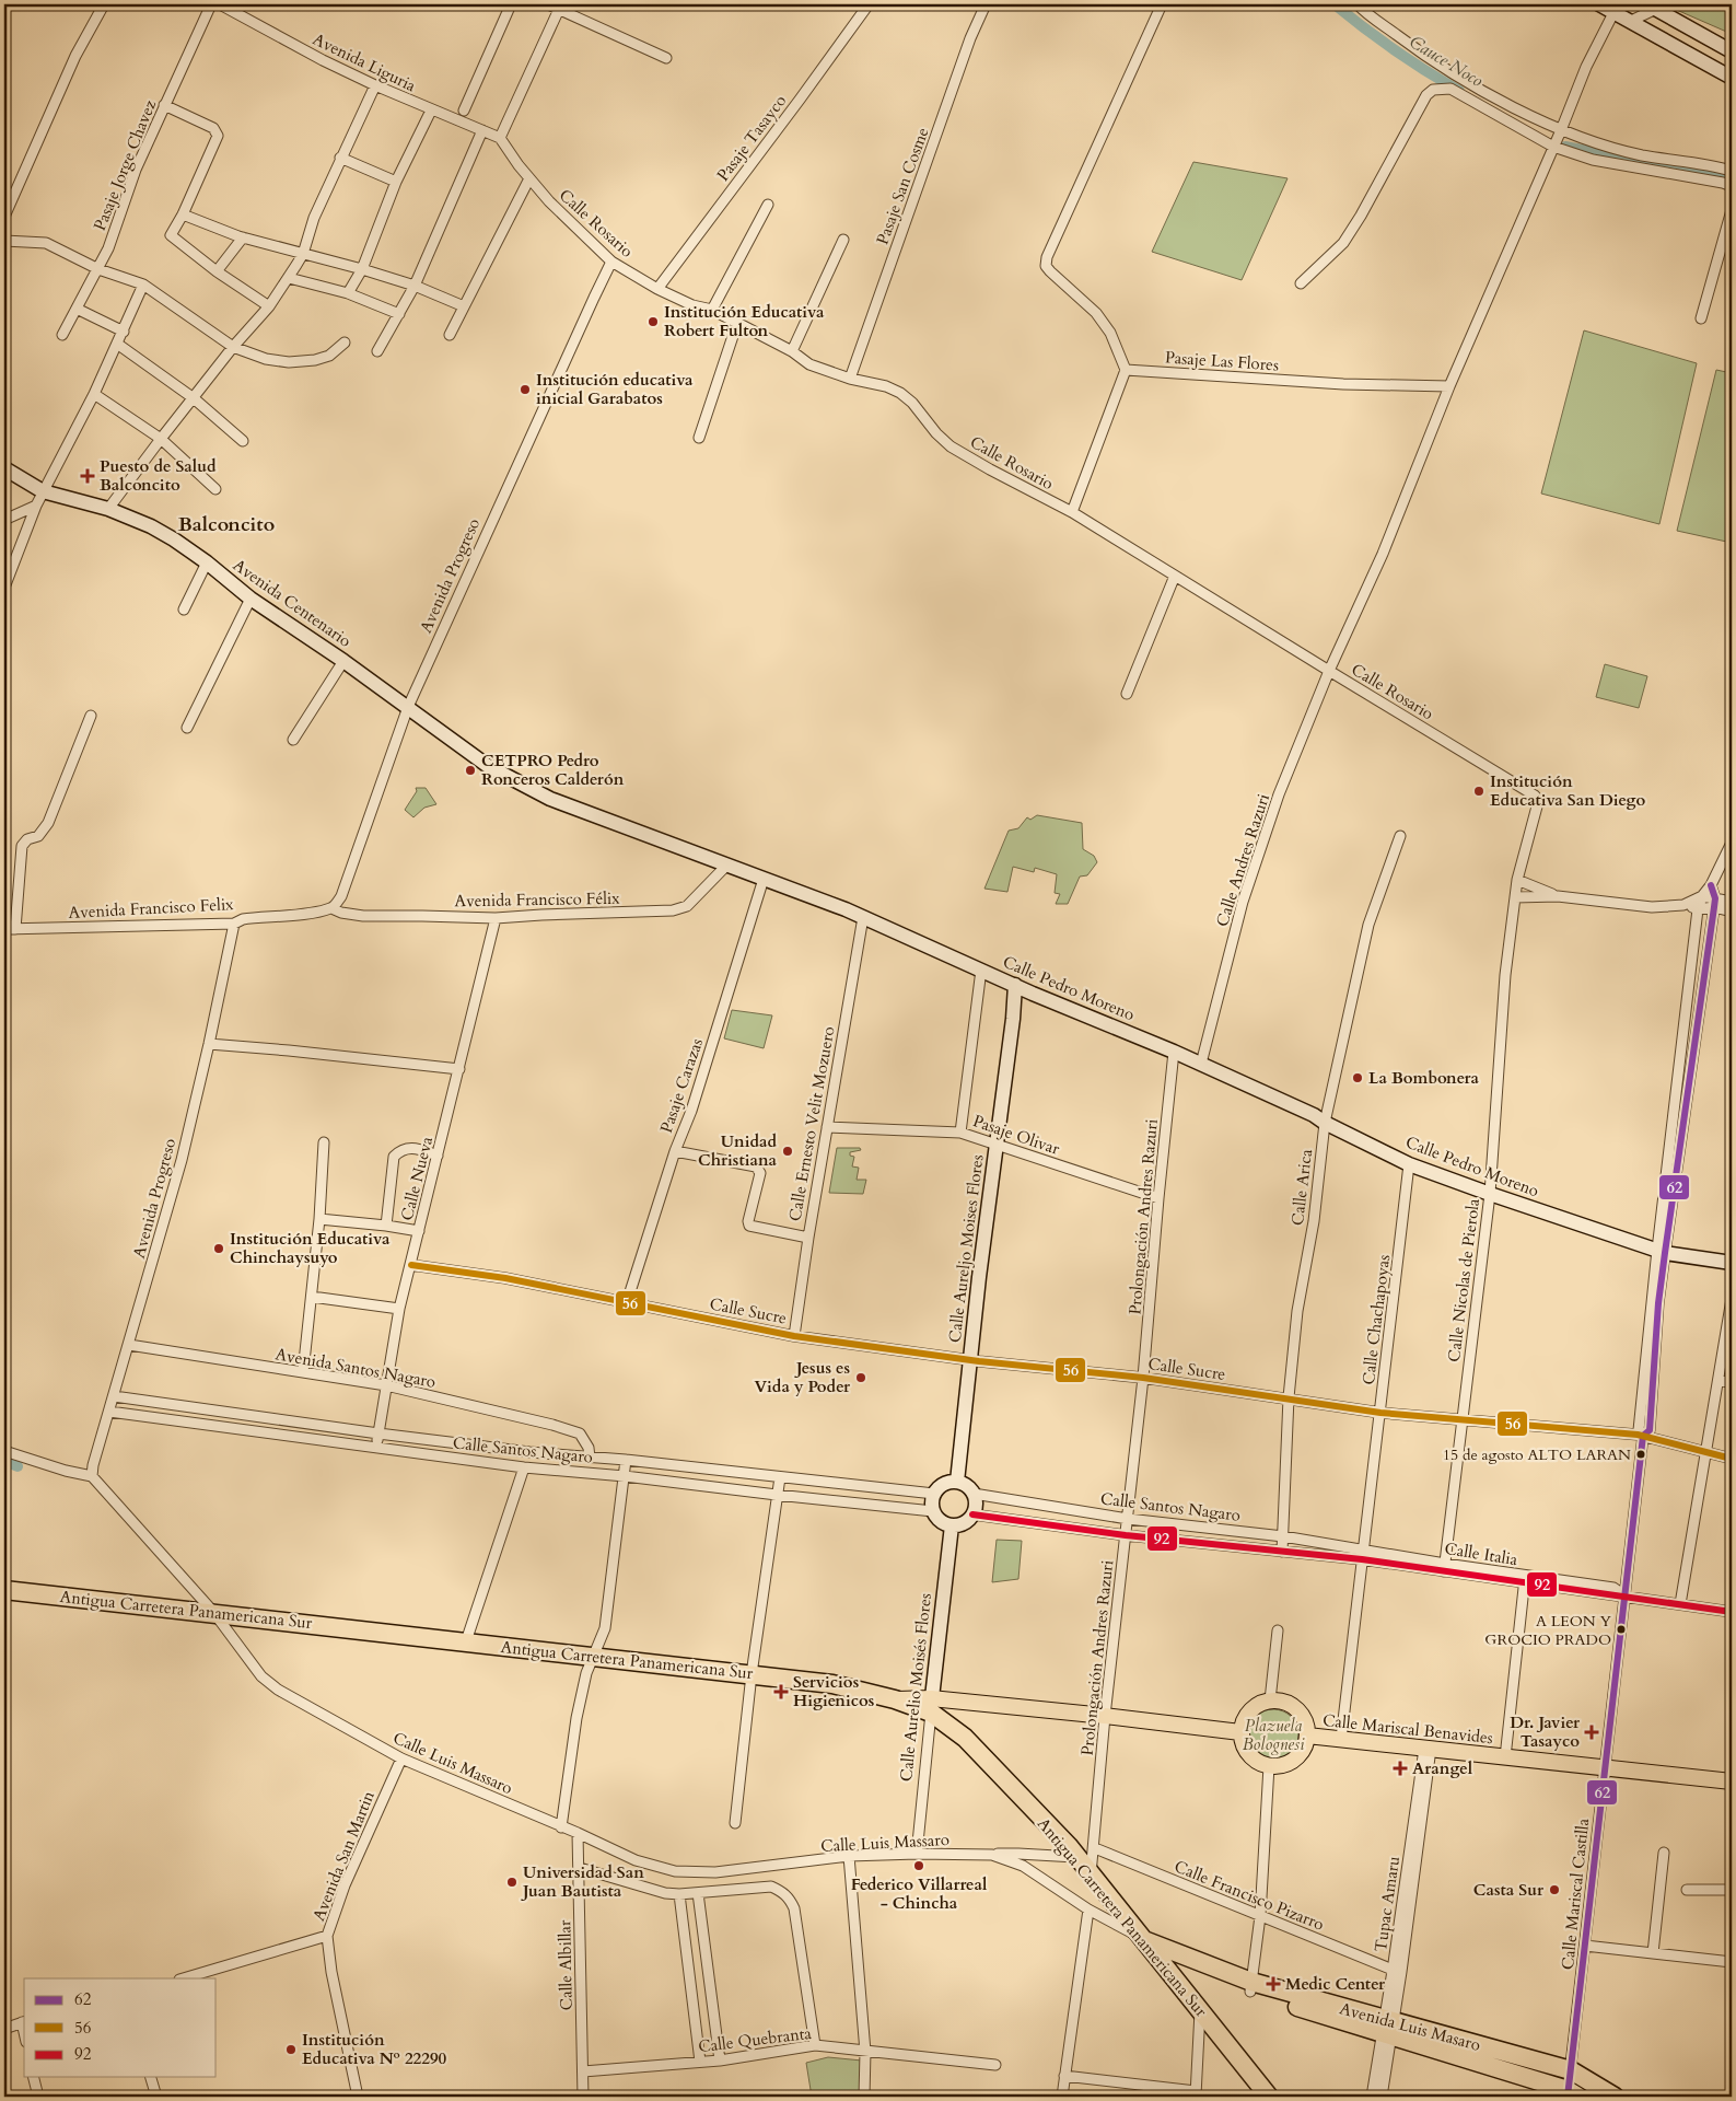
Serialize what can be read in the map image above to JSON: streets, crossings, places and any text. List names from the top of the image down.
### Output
{
  "streets": {
    "highway": ["Antigua Carretera Panamericana Sur", "Avenida Luis Masaro"],
    "main road": [
      "Avenida Centenario",
      "Calle Pedro Moreno",
      "Calle Aureljo Moises Flores",
      "Calle Aurelio Moisés Flores",
      "Calle Mariscal Benavides"
    ],
    "street": [
      "Avenida Liguria",
      "Pasaje Tasayco",
      "Pasaje Jorge Chavez",
      "Pasaje San Cosme",
      "Calle Rosario",
      "Pasaje Las Flores",
      "Avenida Progreso",
      "Calle Andres Razuri",
      "Avenida Francisco Félix",
      "Avenida Francisco Felix",
      "Pasaje Carazas",
      "Calle Ernesto Velit Mozuero",
      "Pasaje Olivar",
      "Calle Nueva",
      "Calle Arica",
      "Prolongación Andres Razuri",
      "Calle Nicolas de Pierola",
      "Calle Sucre",
      "Calle Chachapoyas",
      "Avenida Santos Nagaro",
      "Calle Santos Nagaro",
      "Calle Italia",
      "Calle Luis Massaro",
      "Avenida San Martin",
      "Calle Mariscal Castilla",
      "Calle Francisco Pizarro",
      "Tupac Amaru",
      "Calle Albillar",
      "Calle Quebranta"
    ]
  },
  "crossings": [
    ["Avenida Liguria", "Calle Rosario"],
    ["Pasaje Tasayco", "Calle Rosario"],
    ["Pasaje San Cosme", "Calle Rosario"],
    ["Calle Rosario", "Avenida Progreso"],
    ["Calle Rosario", "Calle Andres Razuri"],
    ["Calle Rosario", "Calle Nicolas de Pierola"],
    ["Pasaje Las Flores", "Calle Andres Razuri"],
    ["Avenida Progreso", "Avenida Centenario"],
    ["Avenida Progreso", "Avenida Francisco Félix"],
    ["Avenida Progreso", "Avenida Francisco Felix"],
    ["Avenida Progreso", "Calle Pedro Moreno"],
    ["Avenida Progreso", "Avenida Santos Nagaro"],
    ["Avenida Progreso", "Calle Santos Nagaro"],
    ["Avenida Progreso", "Calle Luis Massaro"],
    ["Avenida Centenario", "Calle Pedro Moreno"],
    ["Calle Andres Razuri", "Calle Pedro Moreno"],
    ["Avenida Francisco Félix", "Avenida Francisco Felix"],
    ["Avenida Francisco Félix", "Calle Pedro Moreno"],
    ["Avenida Francisco Félix", "Calle Nueva"],
    ["Calle Pedro Moreno", "Pasaje Carazas"],
    ["Calle Pedro Moreno", "Calle Ernesto Velit Mozuero"],
    ["Calle Pedro Moreno", "Calle Arica"],
    ["Calle Pedro Moreno", "Prolongación Andres Razuri"],
    ["Calle Pedro Moreno", "Calle Aureljo Moises Flores"],
    ["Calle Pedro Moreno", "Calle Nicolas de Pierola"],
    ["Calle Pedro Moreno", "Calle Chachapoyas"],
    ["Calle Pedro Moreno", "Calle Mariscal Castilla"],
    ["Pasaje Carazas", "Calle Sucre"],
    ["Calle Ernesto Velit Mozuero", "Pasaje Olivar"],
    ["Calle Ernesto Velit Mozuero", "Calle Sucre"],
    ["Pasaje Olivar", "Prolongación Andres Razuri"],
    ["Pasaje Olivar", "Calle Aureljo Moises Flores"],
    ["Calle Nueva", "Calle Sucre"],
    ["Calle Nueva", "Avenida Santos Nagaro"],
    ["Calle Nueva", "Calle Santos Nagaro"],
    ["Calle Arica", "Calle Sucre"],
    ["Calle Arica", "Calle Santos Nagaro"],
    ["Prolongación Andres Razuri", "Calle Sucre"],
    ["Prolongación Andres Razuri", "Calle Santos Nagaro"],
    ["Prolongación Andres Razuri", "Antigua Carretera Panamericana Sur"],
    ["Prolongación Andres Razuri", "Calle Francisco Pizarro"],
    ["Calle Aureljo Moises Flores", "Calle Sucre"],
    ["Calle Aureljo Moises Flores", "Calle Santos Nagaro"],
    ["Calle Aureljo Moises Flores", "Calle Aurelio Moisés Flores"],
    ["Calle Nicolas de Pierola", "Calle Sucre"],
    ["Calle Nicolas de Pierola", "Calle Italia"],
    ["Calle Sucre", "Calle Chachapoyas"],
    ["Calle Sucre", "Calle Mariscal Castilla"],
    ["Calle Chachapoyas", "Calle Santos Nagaro"],
    ["Calle Chachapoyas", "Calle Italia"],
    ["Calle Chachapoyas", "Calle Mariscal Benavides"],
    ["Avenida Santos Nagaro", "Calle Santos Nagaro"],
    ["Calle Santos Nagaro", "Calle Italia"],
    ["Calle Santos Nagaro", "Calle Aurelio Moisés Flores"],
    ["Calle Italia", "Calle Mariscal Castilla"],
    ["Antigua Carretera Panamericana Sur", "Calle Aurelio Moisés Flores"],
    ["Antigua Carretera Panamericana Sur", "Calle Luis Massaro"],
    ["Antigua Carretera Panamericana Sur", "Avenida Luis Masaro"],
    ["Calle Aurelio Moisés Flores", "Calle Luis Massaro"],
    ["Calle Mariscal Benavides", "Calle Mariscal Castilla"],
    ["Calle Mariscal Benavides", "Tupac Amaru"],
    ["Calle Luis Massaro", "Avenida San Martin"],
    ["Calle Luis Massaro", "Calle Albillar"],
    ["Calle Luis Massaro", "Avenida Luis Masaro"],
    ["Calle Mariscal Castilla", "Avenida Luis Masaro"],
    ["Calle Francisco Pizarro", "Tupac Amaru"],
    ["Tupac Amaru", "Avenida Luis Masaro"],
    ["Calle Albillar", "Calle Quebranta"]
  ],
  "districts": ["Balconcito"],
  "water": ["Cauce Noco"],
  "parks": ["Plazuela Bolognesi"],
  "places": {
    "other": [
      "Institución Educativa Robert Fulton",
      "Institución educativa inicial Garabatos",
      "CETPRO Pedro Ronceros Calderón",
      "Institución Educativa San Diego",
      "La Bombonera",
      "Unidad Christiana",
      "Institución Educativa Chinchaysuyo",
      "Jesus es Vida y Poder",
      "15 de agosto ALTO LARAN",
      "A LEON Y GROCIO PRADO",
      "Federico Villarreal - Chincha",
      "Universidad San Juan Bautista",
      "Casta Sur",
      "Institución Educativa Nº 22290"
    ],
    "health": [
      "Puesto de Salud Balconcito",
      "Servicios Higienicos",
      "Dr. Javier Tasayco",
      "Arangel",
      "Medic Center"
    ]
  },
  "lines": ["transit line 62", "transit line 56", "transit line 92"],
  "legend": ["62", "56", "92"]
}
